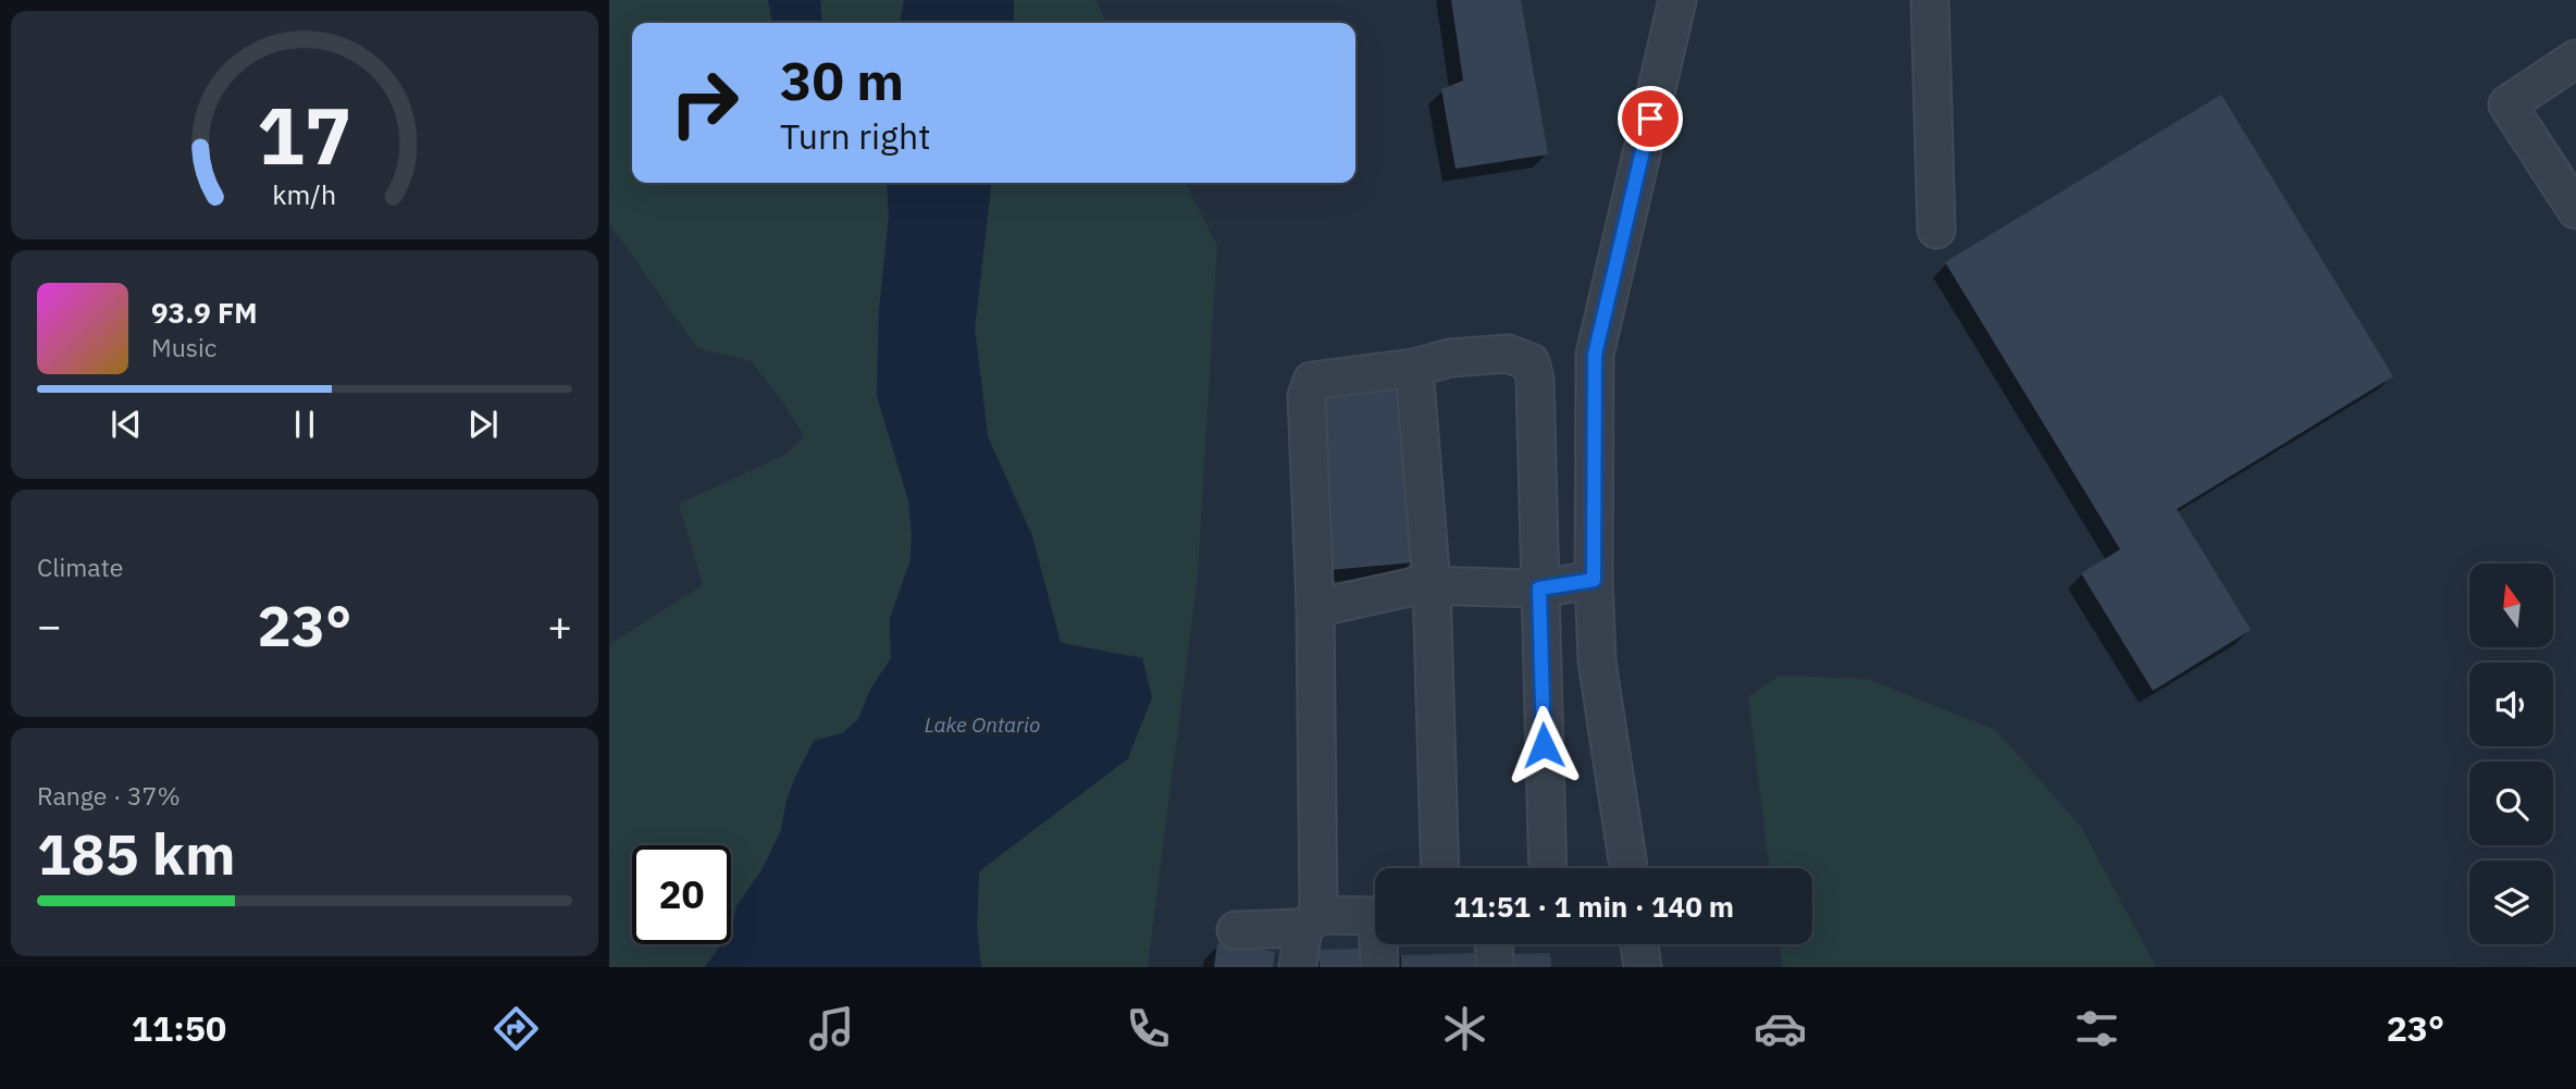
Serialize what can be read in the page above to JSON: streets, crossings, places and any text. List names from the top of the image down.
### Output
{
  "water": ["Lake Ontario"],
  "north": "top",
  "page": {
    "turn": ["30 m", "Turn right"],
    "song": ["93.9 FM", "Music"],
    "tile": [
      "Climate",
      ["Range · 37%", "185 km"]
    ],
    "heat": ["−", "23°", "+"],
    "limit": "20",
    "trip": "11:51 · 1 min · 140 m",
    "tabs": ["11:50", "23°"],
    "gauge": ["17", "km/h"]
  }
}
